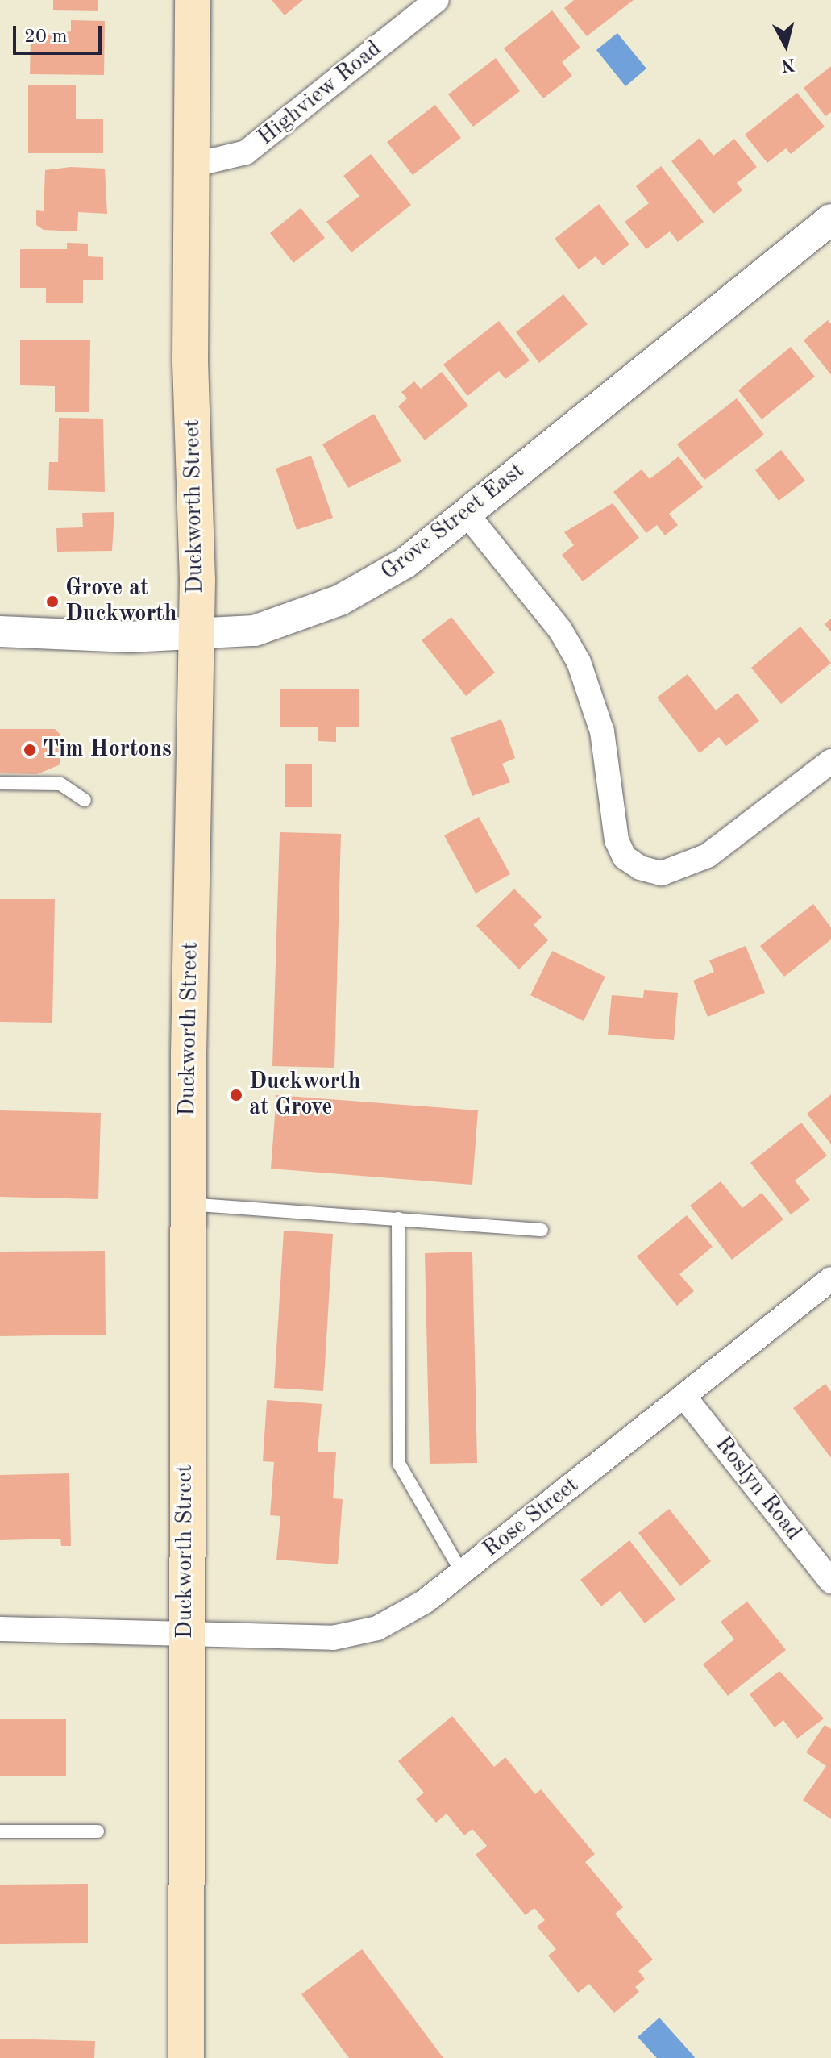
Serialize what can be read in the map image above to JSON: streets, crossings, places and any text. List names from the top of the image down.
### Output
{
  "streets": {
    "main road": ["Duckworth Street"],
    "street": [
      "Highview Road",
      "Grove Street East",
      "Roslyn Road",
      "Rose Street"
    ]
  },
  "crossings": [
    ["Highview Road", "Duckworth Street"],
    ["Duckworth Street", "Grove Street East"],
    ["Duckworth Street", "Rose Street"],
    ["Roslyn Road", "Rose Street"]
  ],
  "places": ["Grove at Duckworth", "Tim Hortons", "Duckworth at Grove"],
  "scale_bar": "20 m",
  "north": "bottom"
}
